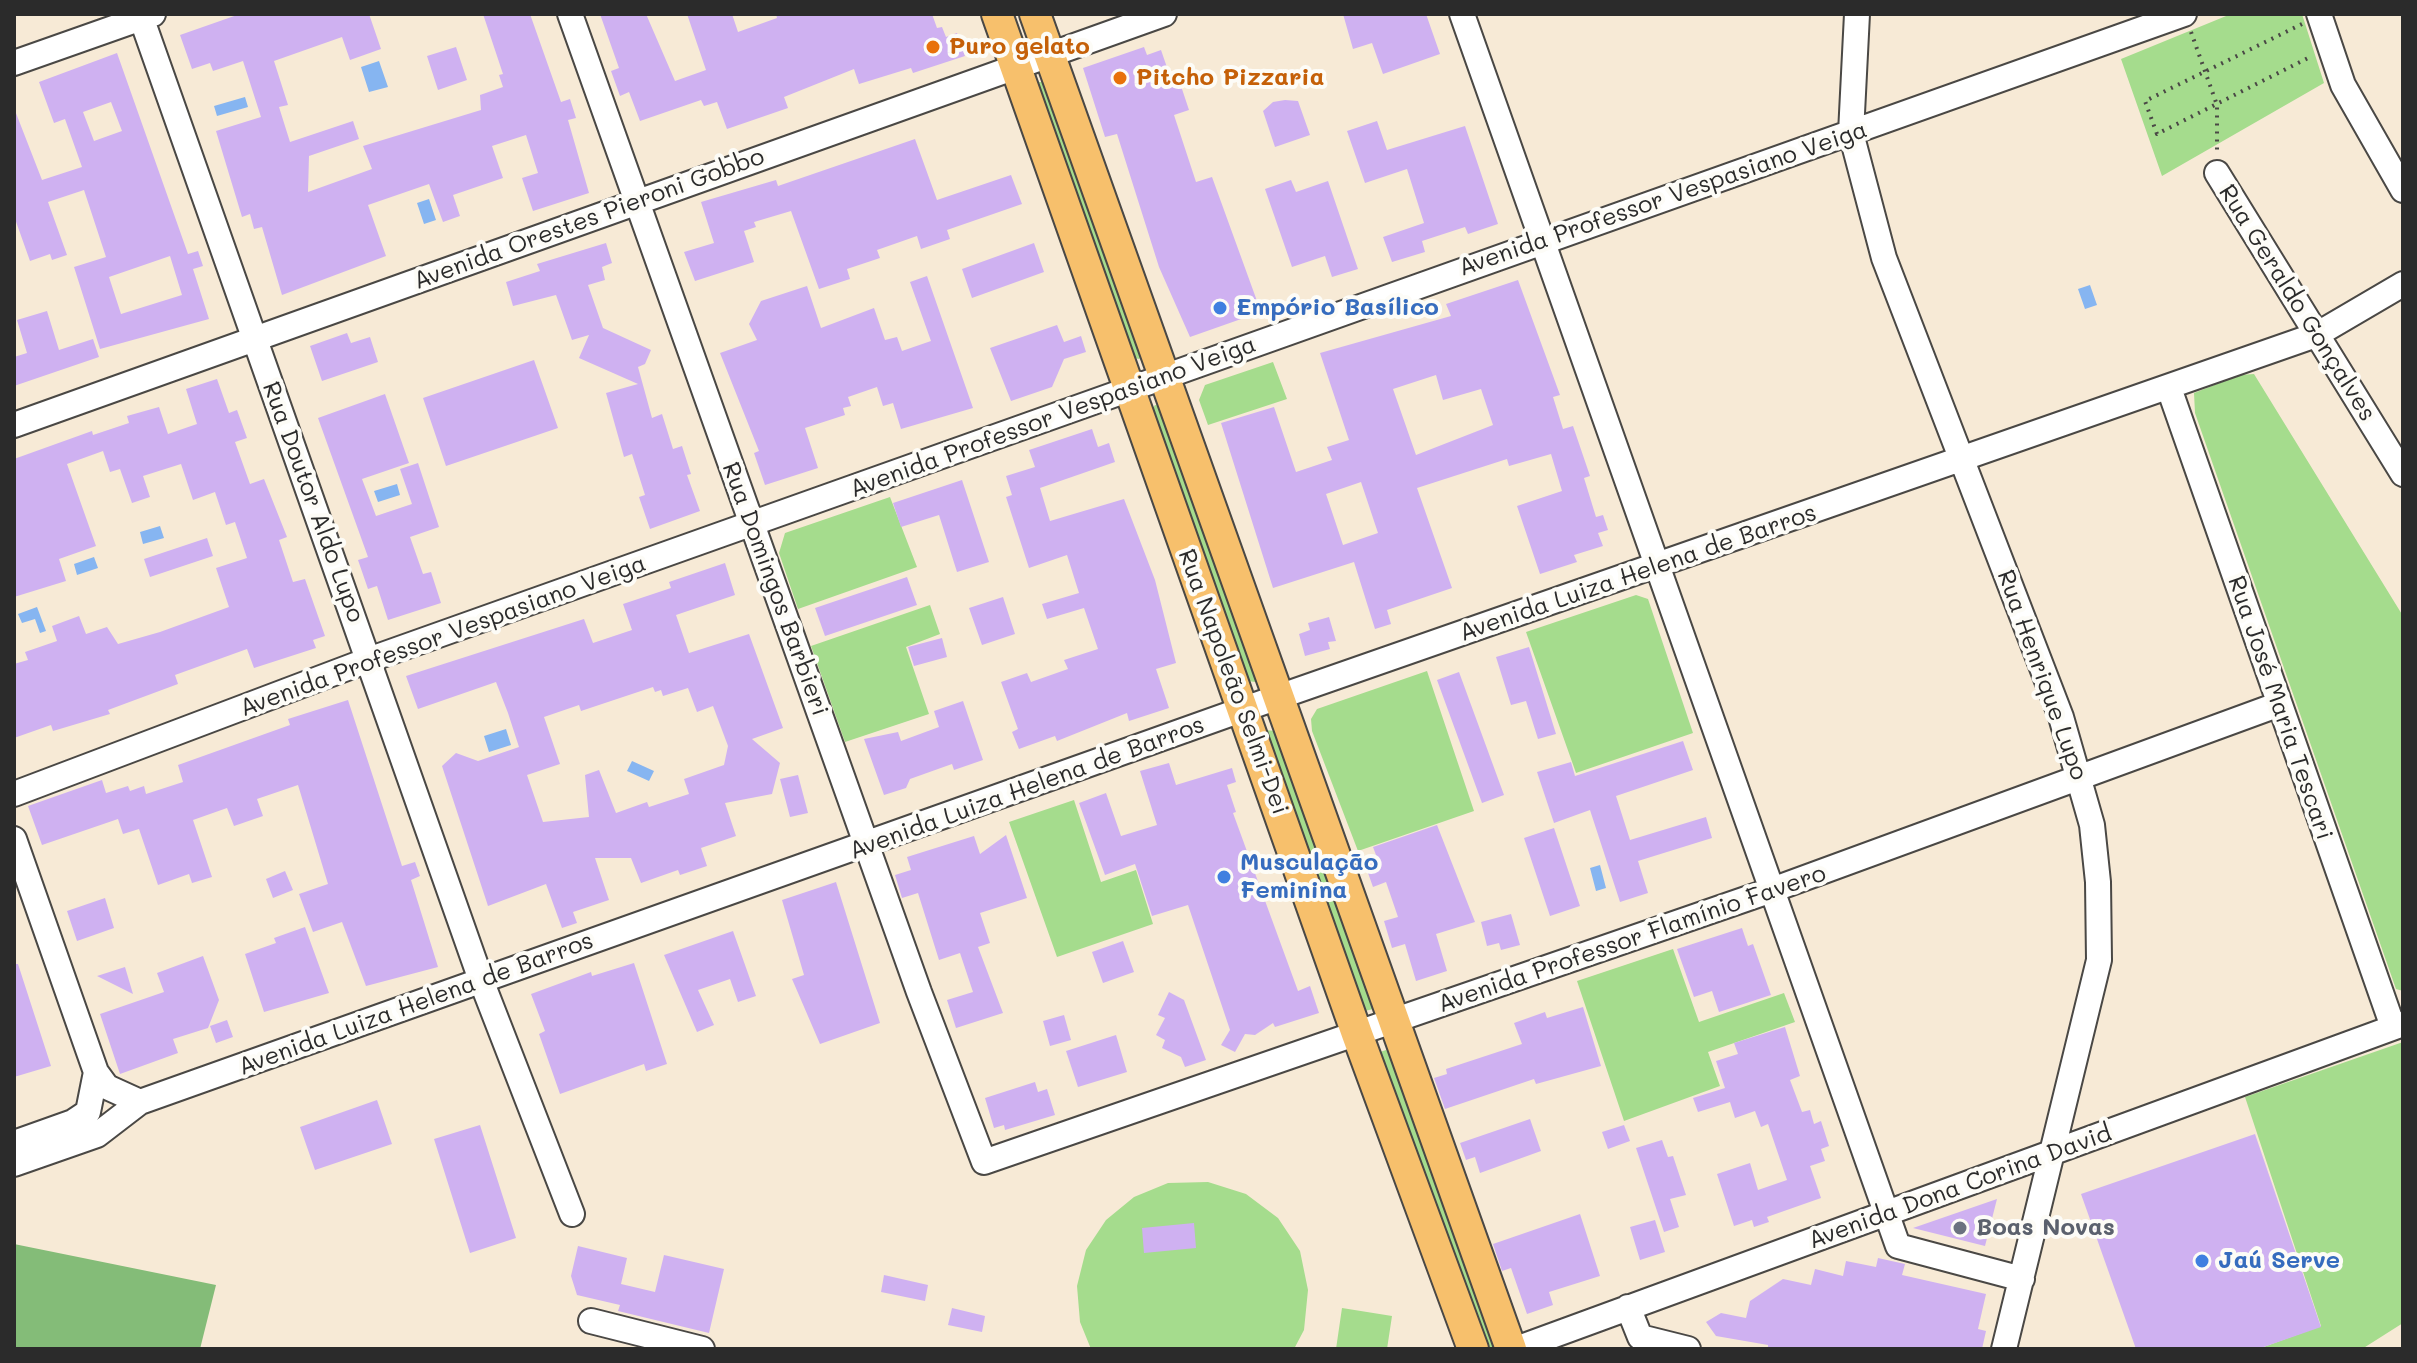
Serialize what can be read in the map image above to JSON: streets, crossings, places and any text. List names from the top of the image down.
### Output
{
  "streets": {
    "main road": ["Rua Napoleão Selmi-Dei"],
    "street": [
      "Avenida Professor Vespasiano Veiga",
      "Avenida Orestes Pieroni Gobbo",
      "Rua Geraldo Gonçalves",
      "Rua Doutor Aldo Lupo",
      "Avenida Luiza Helena de Barros",
      "Rua Domingos Barbieri",
      "Rua Henrique Lupo",
      "Rua José Maria Tescari",
      "Avenida Professor Flamínio Favero",
      "Avenida Dona Corina David"
    ]
  },
  "crossings": [
    ["Avenida Professor Vespasiano Veiga", "Rua Doutor Aldo Lupo"],
    ["Avenida Professor Vespasiano Veiga", "Rua Domingos Barbieri"],
    ["Avenida Professor Vespasiano Veiga", "Rua Henrique Lupo"],
    ["Avenida Professor Vespasiano Veiga", "Rua Napoleão Selmi-Dei"],
    ["Avenida Orestes Pieroni Gobbo", "Rua Doutor Aldo Lupo"],
    ["Avenida Orestes Pieroni Gobbo", "Rua Domingos Barbieri"],
    ["Avenida Orestes Pieroni Gobbo", "Rua Napoleão Selmi-Dei"],
    ["Rua Geraldo Gonçalves", "Avenida Luiza Helena de Barros"],
    ["Rua Doutor Aldo Lupo", "Avenida Luiza Helena de Barros"],
    ["Avenida Luiza Helena de Barros", "Rua Domingos Barbieri"],
    ["Avenida Luiza Helena de Barros", "Rua Henrique Lupo"],
    ["Avenida Luiza Helena de Barros", "Rua Napoleão Selmi-Dei"],
    ["Avenida Luiza Helena de Barros", "Rua José Maria Tescari"],
    ["Rua Domingos Barbieri", "Avenida Professor Flamínio Favero"],
    ["Rua Henrique Lupo", "Avenida Professor Flamínio Favero"],
    ["Rua Henrique Lupo", "Avenida Dona Corina David"],
    ["Rua Napoleão Selmi-Dei", "Avenida Professor Flamínio Favero"],
    ["Rua Napoleão Selmi-Dei", "Avenida Dona Corina David"],
    ["Rua José Maria Tescari", "Avenida Professor Flamínio Favero"],
    ["Rua José Maria Tescari", "Avenida Dona Corina David"]
  ],
  "places": [
    "Puro gelato",
    "Pitcho Pizzaria",
    "Empório Basílico",
    "Musculação Feminina",
    "Boas Novas",
    "Jaú Serve"
  ]
}
